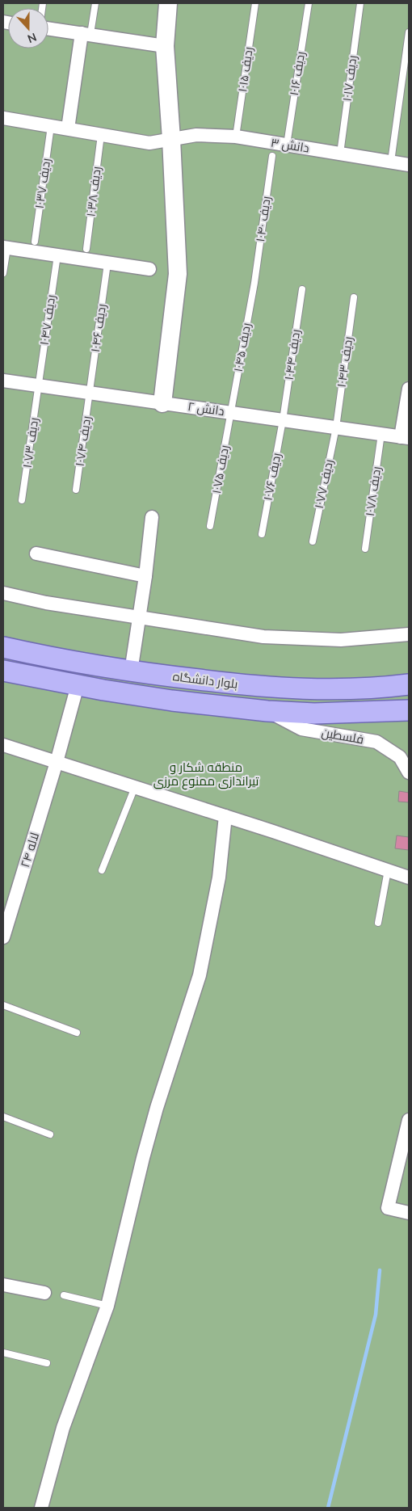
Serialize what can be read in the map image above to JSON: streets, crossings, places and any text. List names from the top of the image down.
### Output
{
  "streets": {
    "main road": ["بلوار دانشگاه"],
    "street": [
      "دانش ۳",
      "دانش ۲",
      "فلسطین",
      "لاله ۲۴"
    ],
    "lane": [
      "ردیف ۱۰۱۵",
      "ردیف ۱۰۱۶",
      "ردیف ۱۰۱۷",
      "ردیف ۱۰۳۷",
      "ردیف ۱۰۳۸",
      "ردیف ۱۰۴۰",
      "ردیف ۱۰۴۷",
      "ردیف ۱۰۴۶",
      "ردیف ۱۰۴۵",
      "ردیف ۱۰۴۴",
      "ردیف ۱۰۴۳",
      "ردیف ۱۰۷۴",
      "ردیف ۱۰۷۳",
      "ردیف ۱۰۷۵",
      "ردیف ۱۰۷۶",
      "ردیف ۱۰۷۷",
      "ردیف ۱۰۷۸"
    ]
  },
  "crossings": [
    ["ردیف ۱۰۱۵", "دانش ۳"],
    ["ردیف ۱۰۱۶", "دانش ۳"],
    ["ردیف ۱۰۱۷", "دانش ۳"],
    ["دانش ۳", "ردیف ۱۰۳۷"],
    ["دانش ۳", "ردیف ۱۰۳۸"],
    ["ردیف ۱۰۴۰", "ردیف ۱۰۴۵"],
    ["ردیف ۱۰۴۷", "دانش ۲"],
    ["ردیف ۱۰۴۷", "ردیف ۱۰۷۳"],
    ["ردیف ۱۰۴۶", "دانش ۲"],
    ["ردیف ۱۰۴۶", "ردیف ۱۰۷۴"],
    ["ردیف ۱۰۴۵", "دانش ۲"],
    ["ردیف ۱۰۴۵", "ردیف ۱۰۷۵"],
    ["ردیف ۱۰۴۴", "دانش ۲"],
    ["ردیف ۱۰۴۴", "ردیف ۱۰۷۶"],
    ["ردیف ۱۰۴۳", "دانش ۲"],
    ["ردیف ۱۰۴۳", "ردیف ۱۰۷۷"],
    ["دانش ۲", "ردیف ۱۰۷۴"],
    ["دانش ۲", "ردیف ۱۰۷۳"],
    ["دانش ۲", "ردیف ۱۰۷۵"],
    ["دانش ۲", "ردیف ۱۰۷۶"],
    ["دانش ۲", "ردیف ۱۰۷۷"],
    ["دانش ۲", "ردیف ۱۰۷۸"],
    ["بلوار دانشگاه", "فلسطین"],
    ["بلوار دانشگاه", "لاله ۲۴"]
  ],
  "parks": ["منطقه شکار و تیراندازی ممنوع مرزی"],
  "north": "bottom"
}
